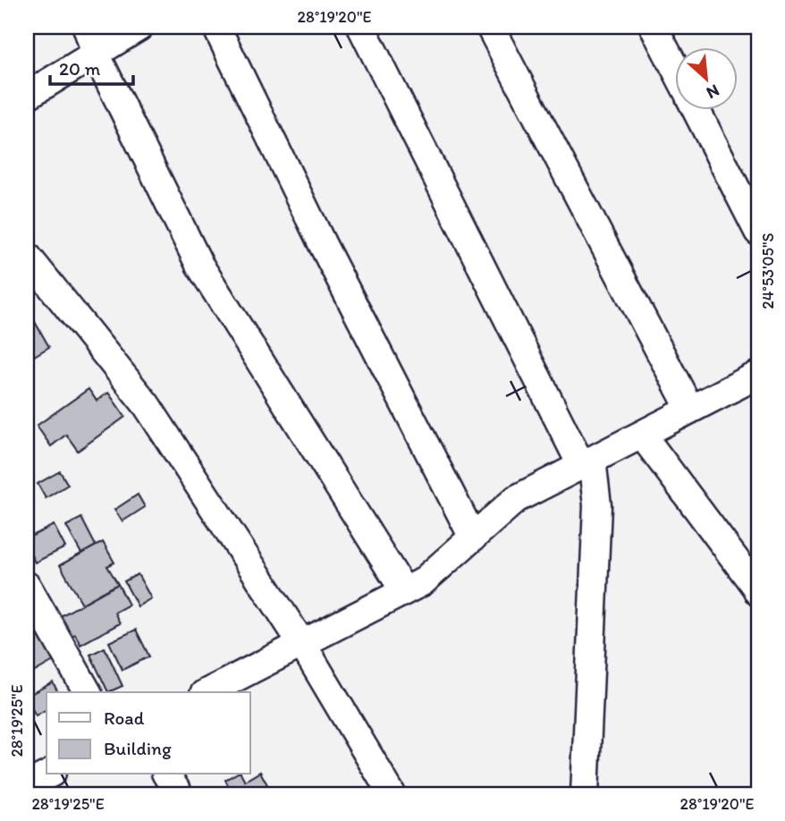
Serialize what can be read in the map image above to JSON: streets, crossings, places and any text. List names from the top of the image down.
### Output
{
  "legend": ["Road", "Building"],
  "scale_bar": "20 m",
  "north": "bottom right",
  "coordinates": ["28°19'20\"E", "24°53'05\"S", "28°19'25\"E"]
}
